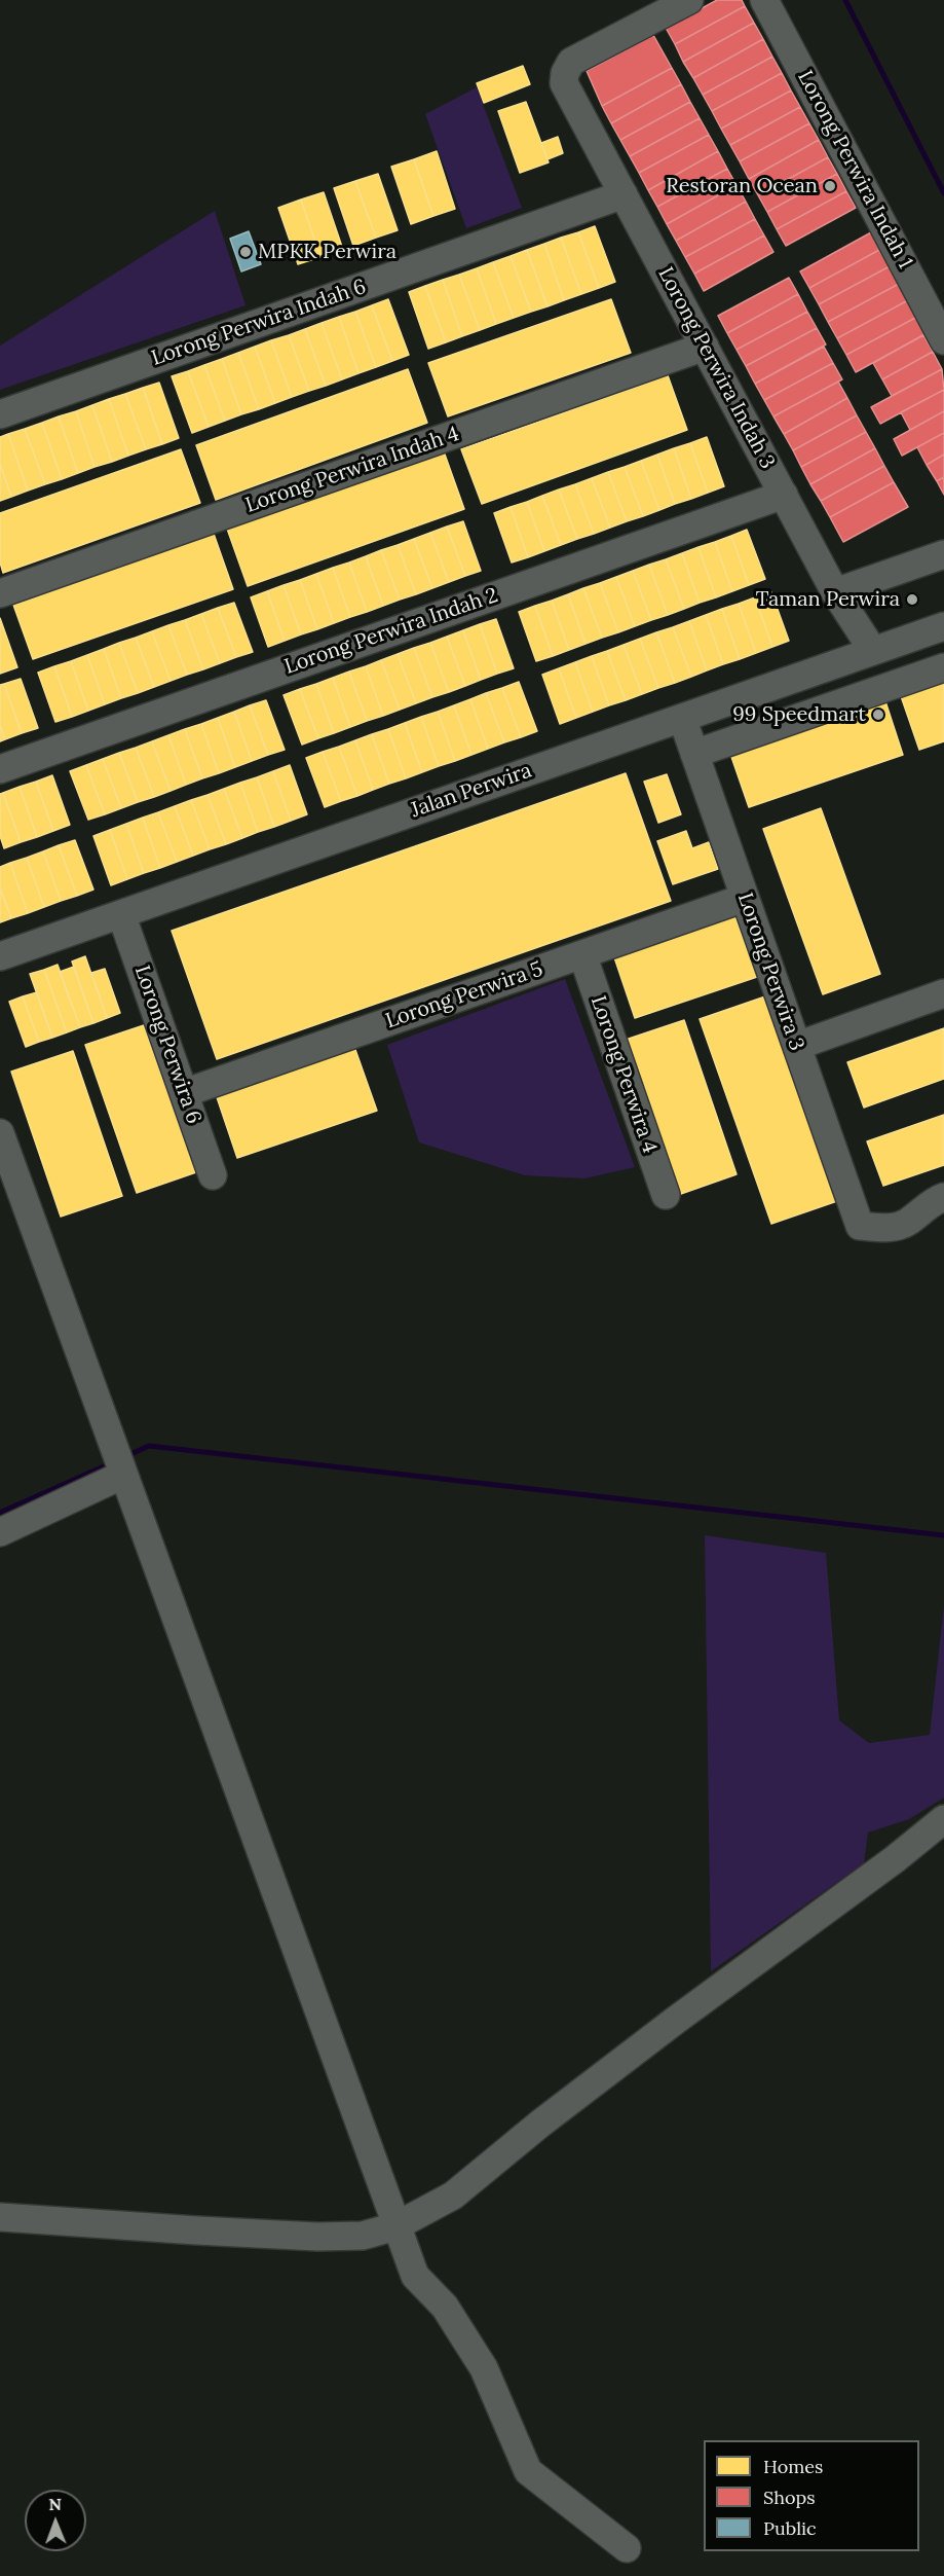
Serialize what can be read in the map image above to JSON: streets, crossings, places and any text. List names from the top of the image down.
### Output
{
  "streets": {
    "street": [
      "Lorong Perwira Indah 1",
      "Lorong Perwira Indah 6",
      "Lorong Perwira Indah 3",
      "Lorong Perwira Indah 4",
      "Lorong Perwira Indah 2",
      "Jalan Perwira",
      "Lorong Perwira 3",
      "Lorong Perwira 5",
      "Lorong Perwira 6",
      "Lorong Perwira 4"
    ]
  },
  "crossings": [
    ["Lorong Perwira Indah 6", "Lorong Perwira Indah 3"],
    ["Lorong Perwira Indah 3", "Lorong Perwira Indah 4"],
    ["Lorong Perwira Indah 3", "Lorong Perwira Indah 2"],
    ["Lorong Perwira Indah 3", "Jalan Perwira"],
    ["Jalan Perwira", "Lorong Perwira 3"],
    ["Jalan Perwira", "Lorong Perwira 6"],
    ["Lorong Perwira 3", "Lorong Perwira 5"],
    ["Lorong Perwira 5", "Lorong Perwira 6"],
    ["Lorong Perwira 5", "Lorong Perwira 4"]
  ],
  "places": [
    "Restoran Ocean",
    "MPKK Perwira",
    "Taman Perwira",
    "99 Speedmart"
  ],
  "legend": ["Homes", "Shops", "Public"],
  "north": "top"
}
